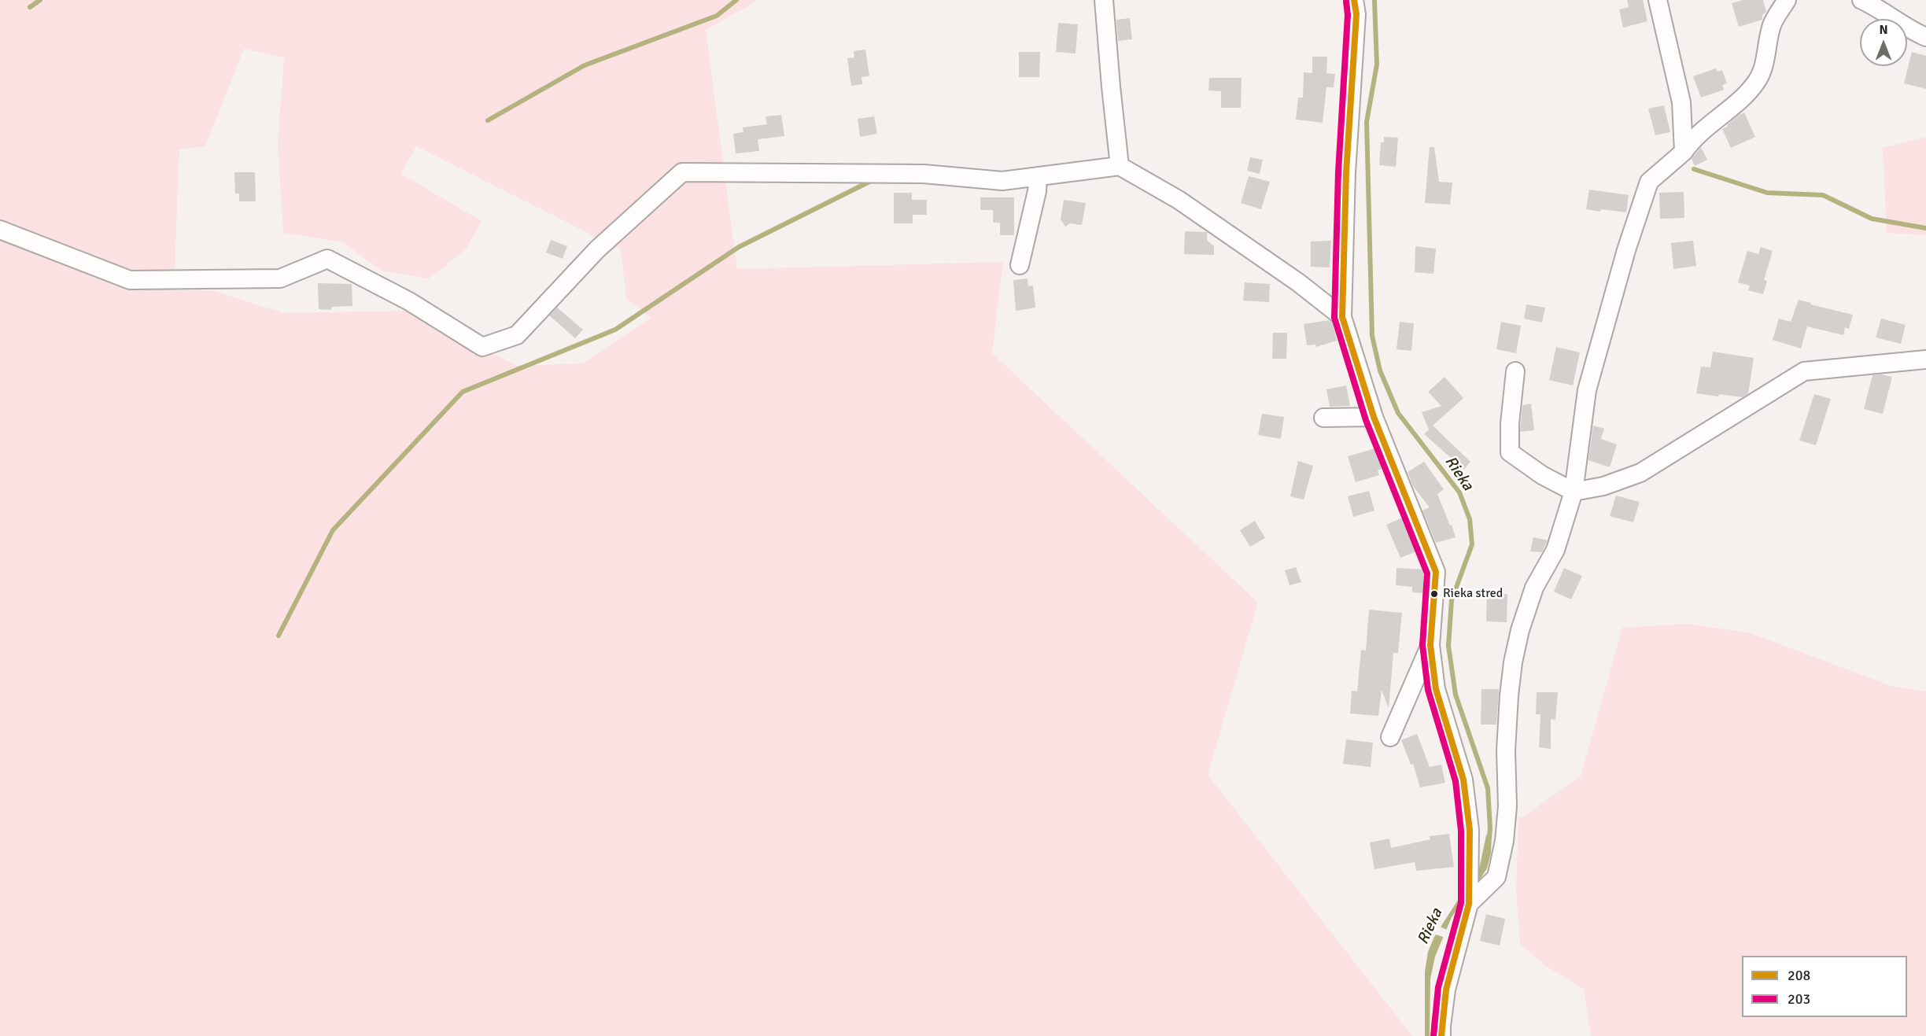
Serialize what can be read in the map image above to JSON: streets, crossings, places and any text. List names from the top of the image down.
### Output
{
  "water": ["Rieka"],
  "places": ["Rieka stred"],
  "lines": ["transit line 208", "transit line 203"],
  "legend": ["208", "203"],
  "north": "top"
}
